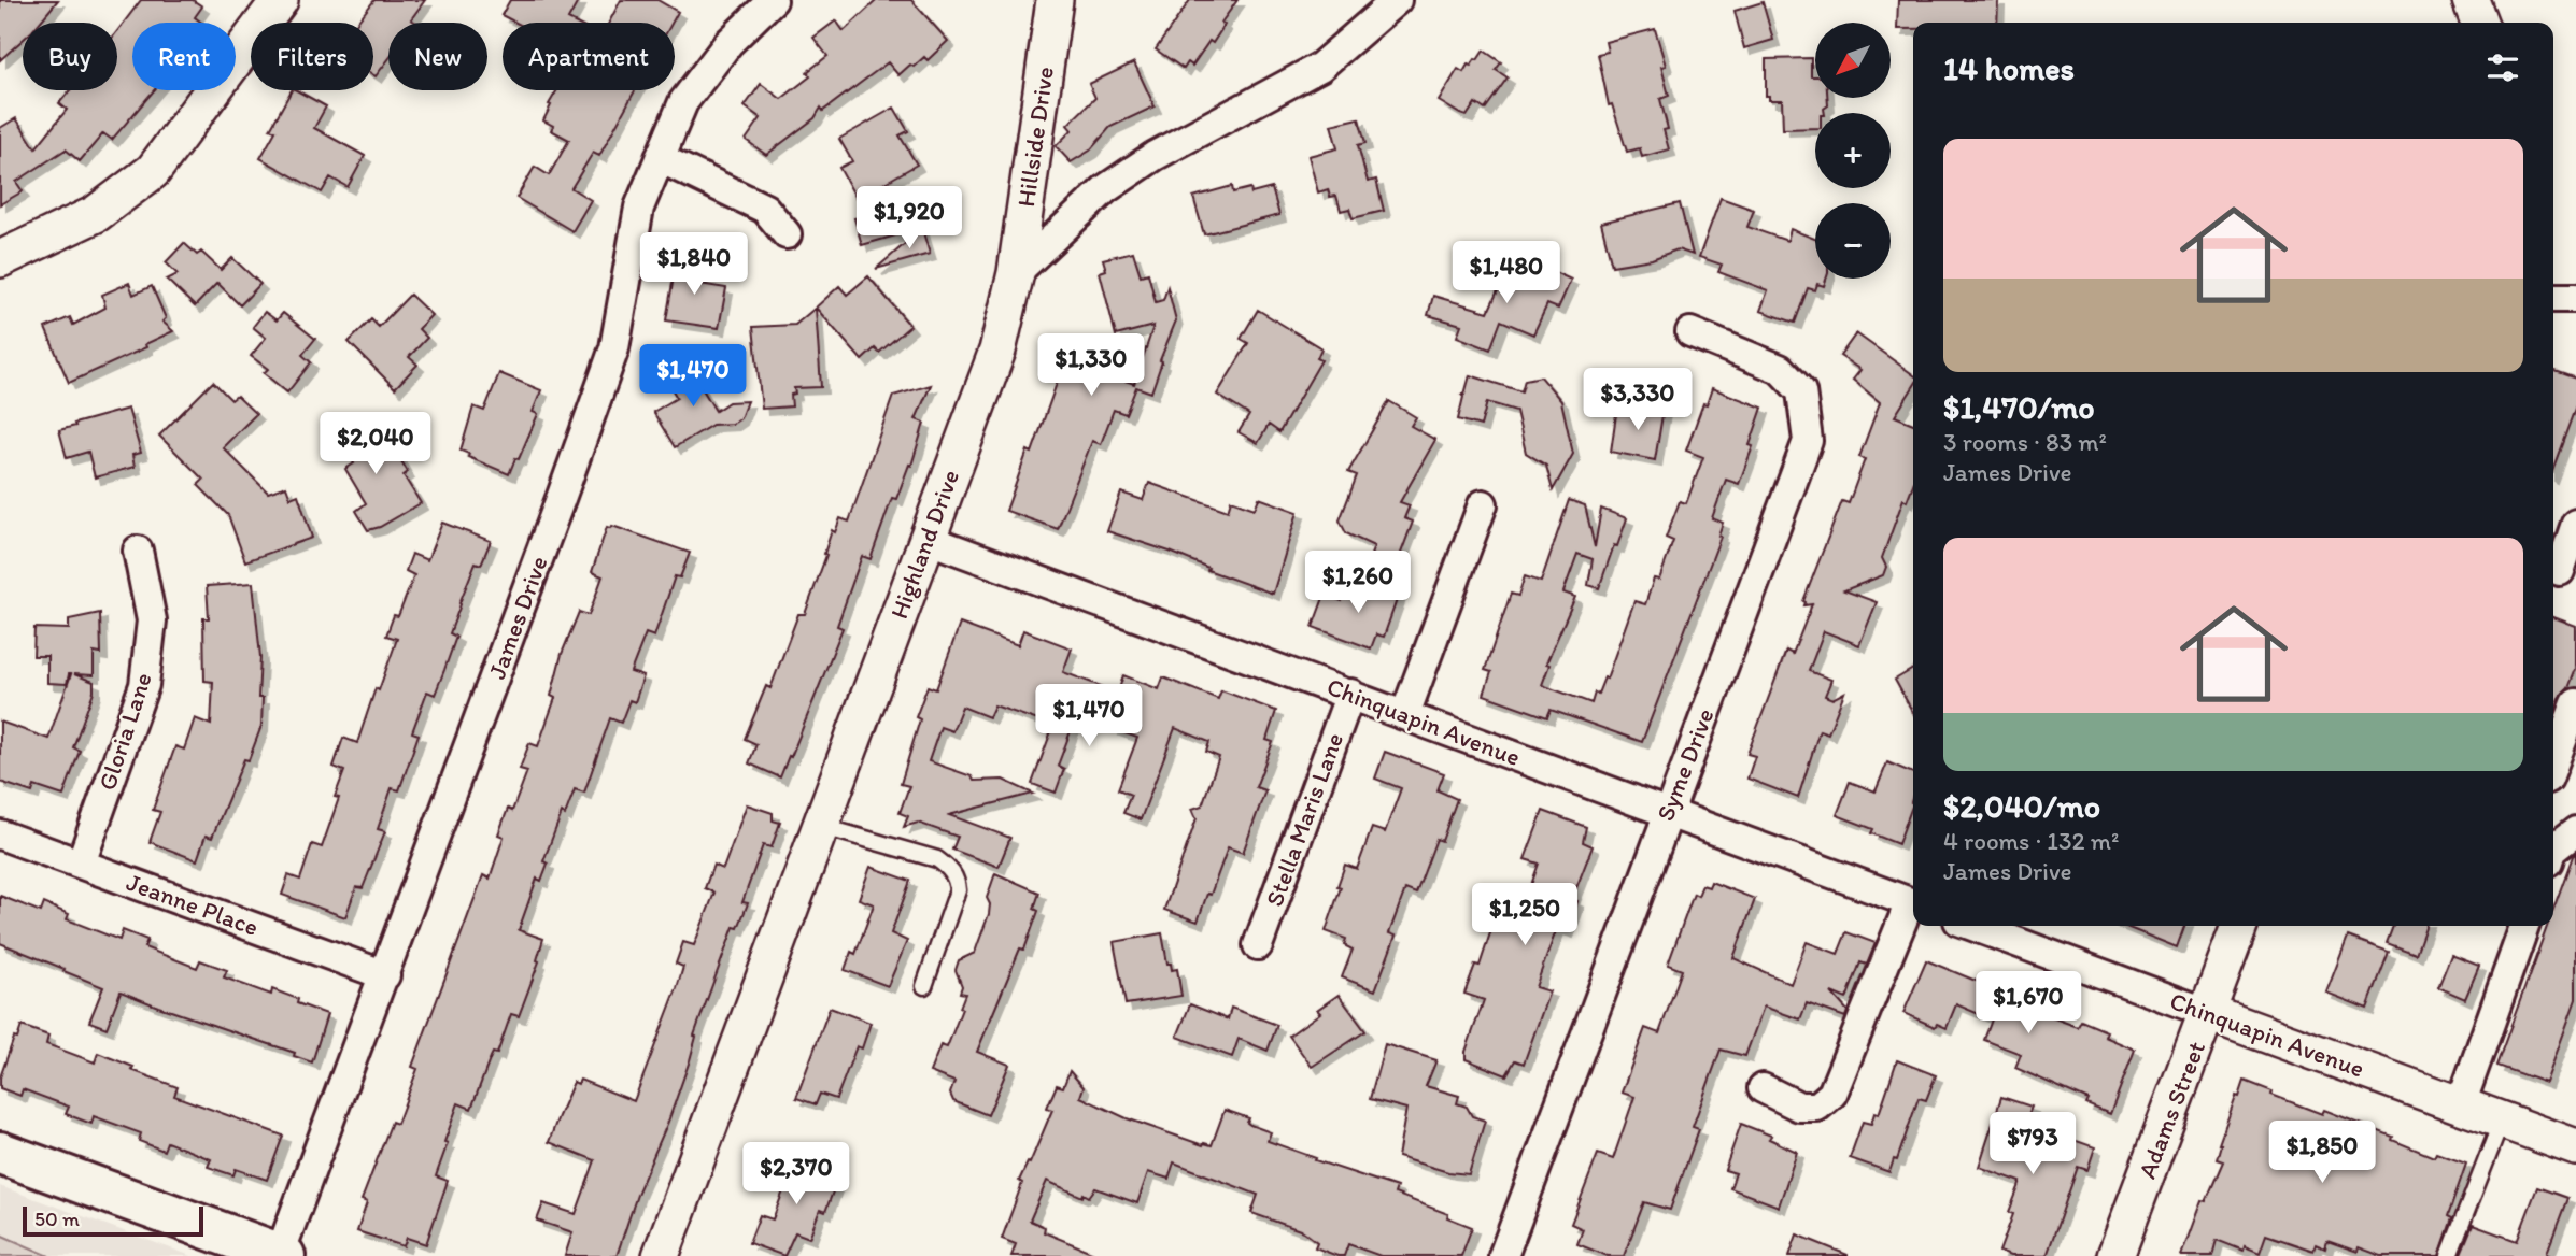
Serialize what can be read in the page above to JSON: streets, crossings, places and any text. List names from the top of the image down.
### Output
{
  "streets": {
    "street": [
      "Hillside Drive",
      "Highland Drive",
      "James Drive",
      "Chinquapin Avenue",
      "Gloria Lane",
      "Syme Drive",
      "Stella Maris Lane",
      "Jeanne Place",
      "Adams Street"
    ]
  },
  "crossings": [
    ["Hillside Drive", "Highland Drive"],
    ["Highland Drive", "Chinquapin Avenue"],
    ["James Drive", "Jeanne Place"],
    ["Chinquapin Avenue", "Syme Drive"],
    ["Chinquapin Avenue", "Stella Maris Lane"],
    ["Chinquapin Avenue", "Adams Street"],
    ["Gloria Lane", "Jeanne Place"]
  ],
  "scale_bar": "50 m",
  "north": "bottom left",
  "page": {
    "map_buttons": ["+", "−"],
    "chip": [
      "Buy",
      "Rent",
      "Filters",
      "New",
      "Apartment"
    ],
    "heading": "14 homes",
    "list": [
      {
        "name": "$1,470/mo",
        "note": "3 rooms · 83 m² · James Drive"
      },
      {
        "name": "$2,040/mo",
        "note": "4 rooms · 132 m² · James Drive"
      }
    ],
    "price": [
      "$1,920",
      "$1,840",
      "$1,480",
      "$1,330",
      "$1,470",
      "$3,330",
      "$2,040",
      "$1,260",
      "$1,470",
      "$1,250",
      "$1,670",
      "$793",
      "$1,850",
      "$2,370"
    ],
    "scale": "50 m"
  }
}
